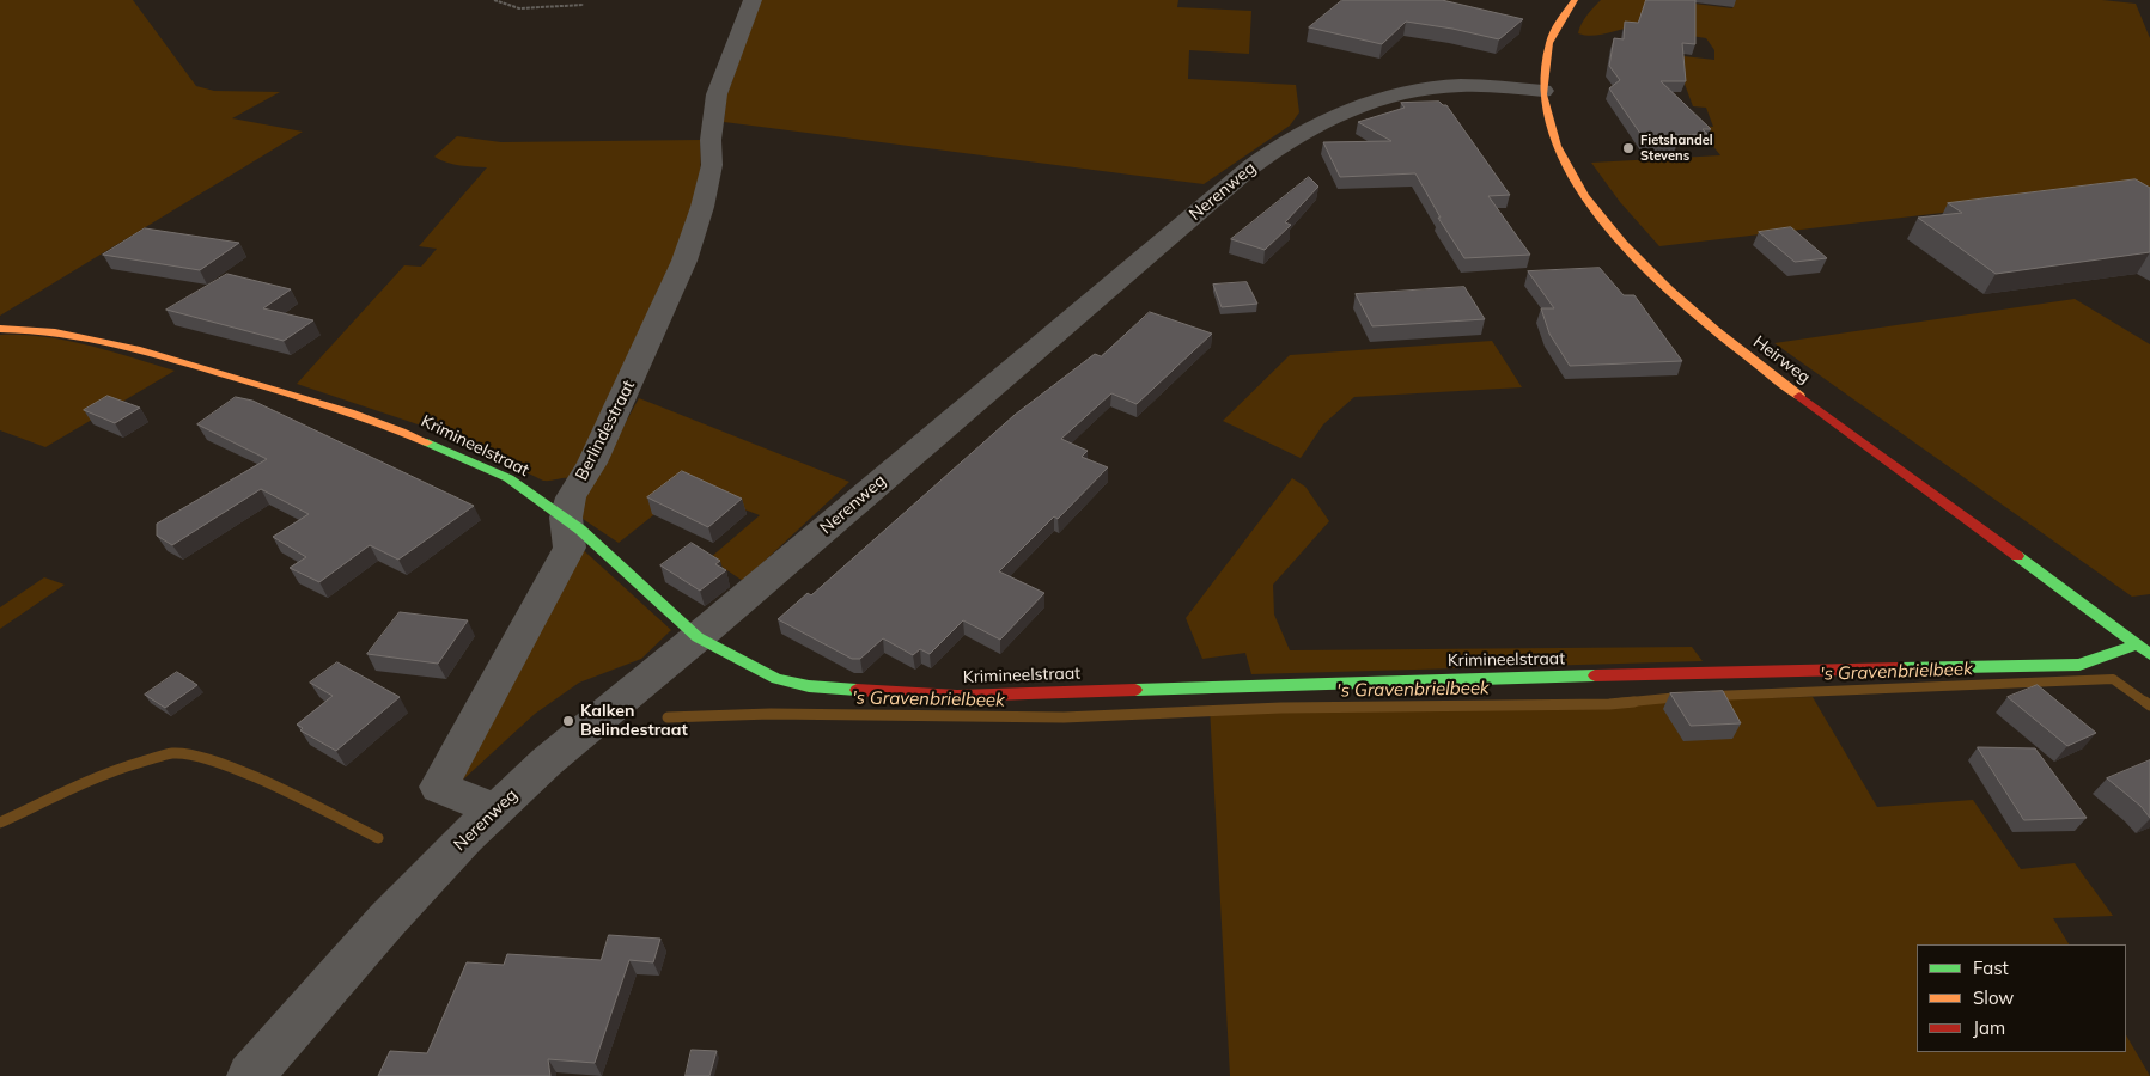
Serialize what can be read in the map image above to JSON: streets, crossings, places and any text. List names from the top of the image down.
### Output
{
  "streets": {
    "street": [
      "Nerenweg",
      "Heirweg",
      "Berlindestraat",
      "Krimineelstraat"
    ]
  },
  "crossings": [
    ["Nerenweg", "Heirweg"],
    ["Nerenweg", "Berlindestraat"],
    ["Nerenweg", "Krimineelstraat"],
    ["Heirweg", "Krimineelstraat"],
    ["Berlindestraat", "Krimineelstraat"]
  ],
  "water": ["'s Gravenbrielbeek"],
  "places": ["Fietshandel Stevens", "Kalken Belindestraat"],
  "legend": ["Fast", "Slow", "Jam"]
}
